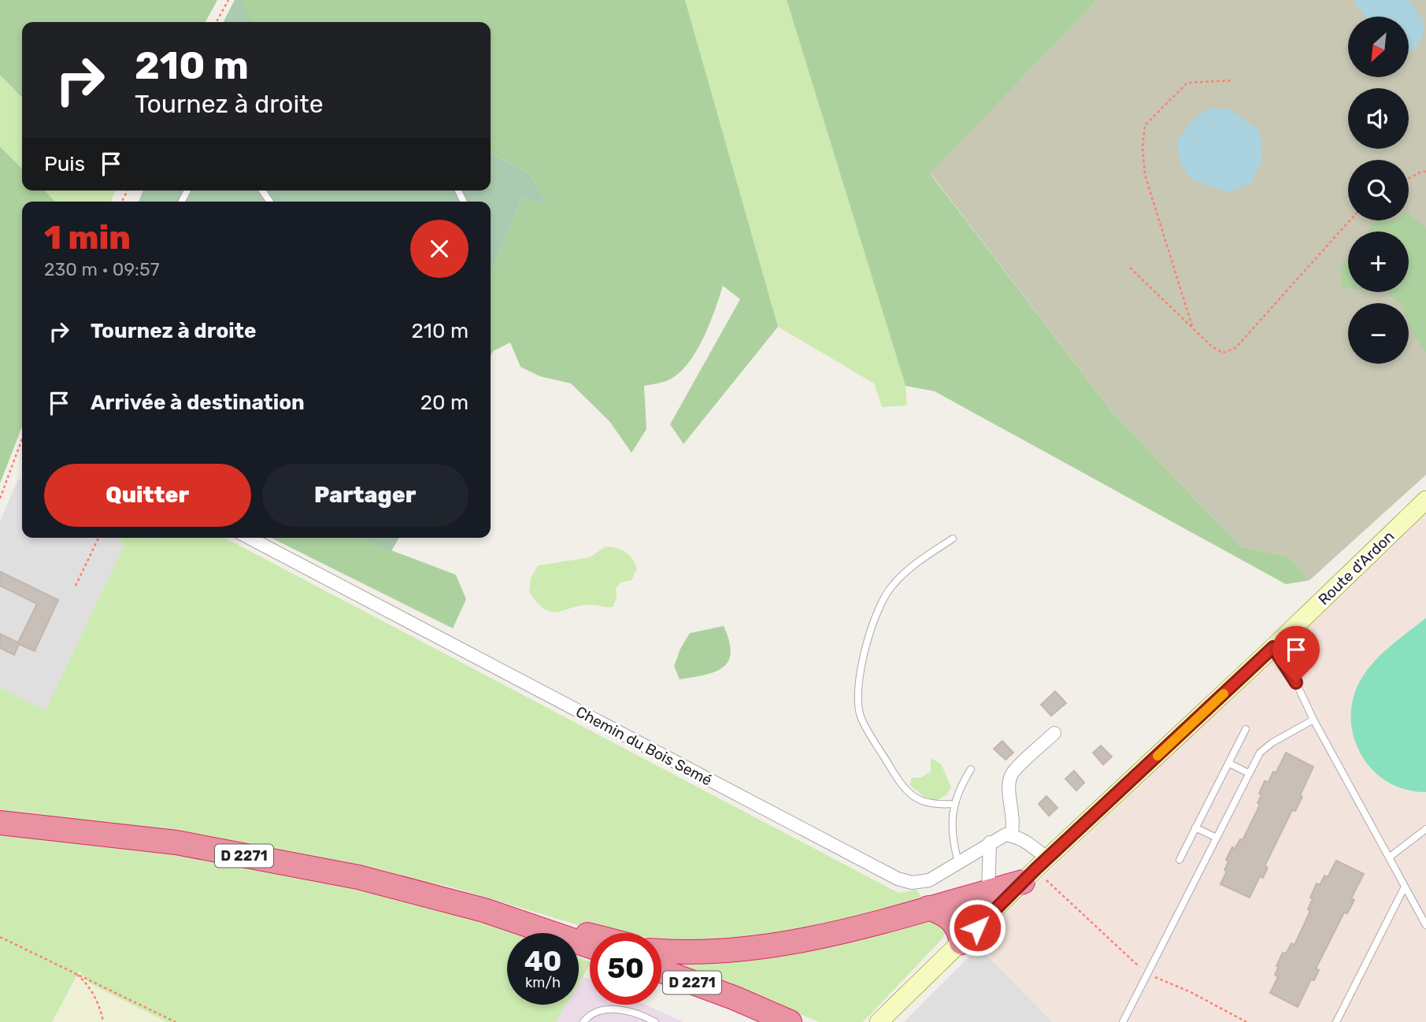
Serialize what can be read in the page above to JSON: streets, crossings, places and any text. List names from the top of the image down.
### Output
{
  "streets": {
    "highway": ["D 2271"],
    "main road": ["Route d'Ardon"],
    "street": ["Chemin du Bois Semé"]
  },
  "north": "bottom left",
  "page": {
    "map_buttons": ["+", "−"],
    "turn": ["210 m", "Tournez à droite"],
    "then": "Puis",
    "heading": ["1 min", "230 m · 09:57"],
    "list": [
      {
        "name": "Tournez à droite",
        "value": "210 m"
      },
      {
        "name": "Arrivée à destination",
        "value": "20 m"
      }
    ],
    "buttons": ["Quitter", "Partager"],
    "speed": "40 km/h",
    "limit": "50"
  }
}
